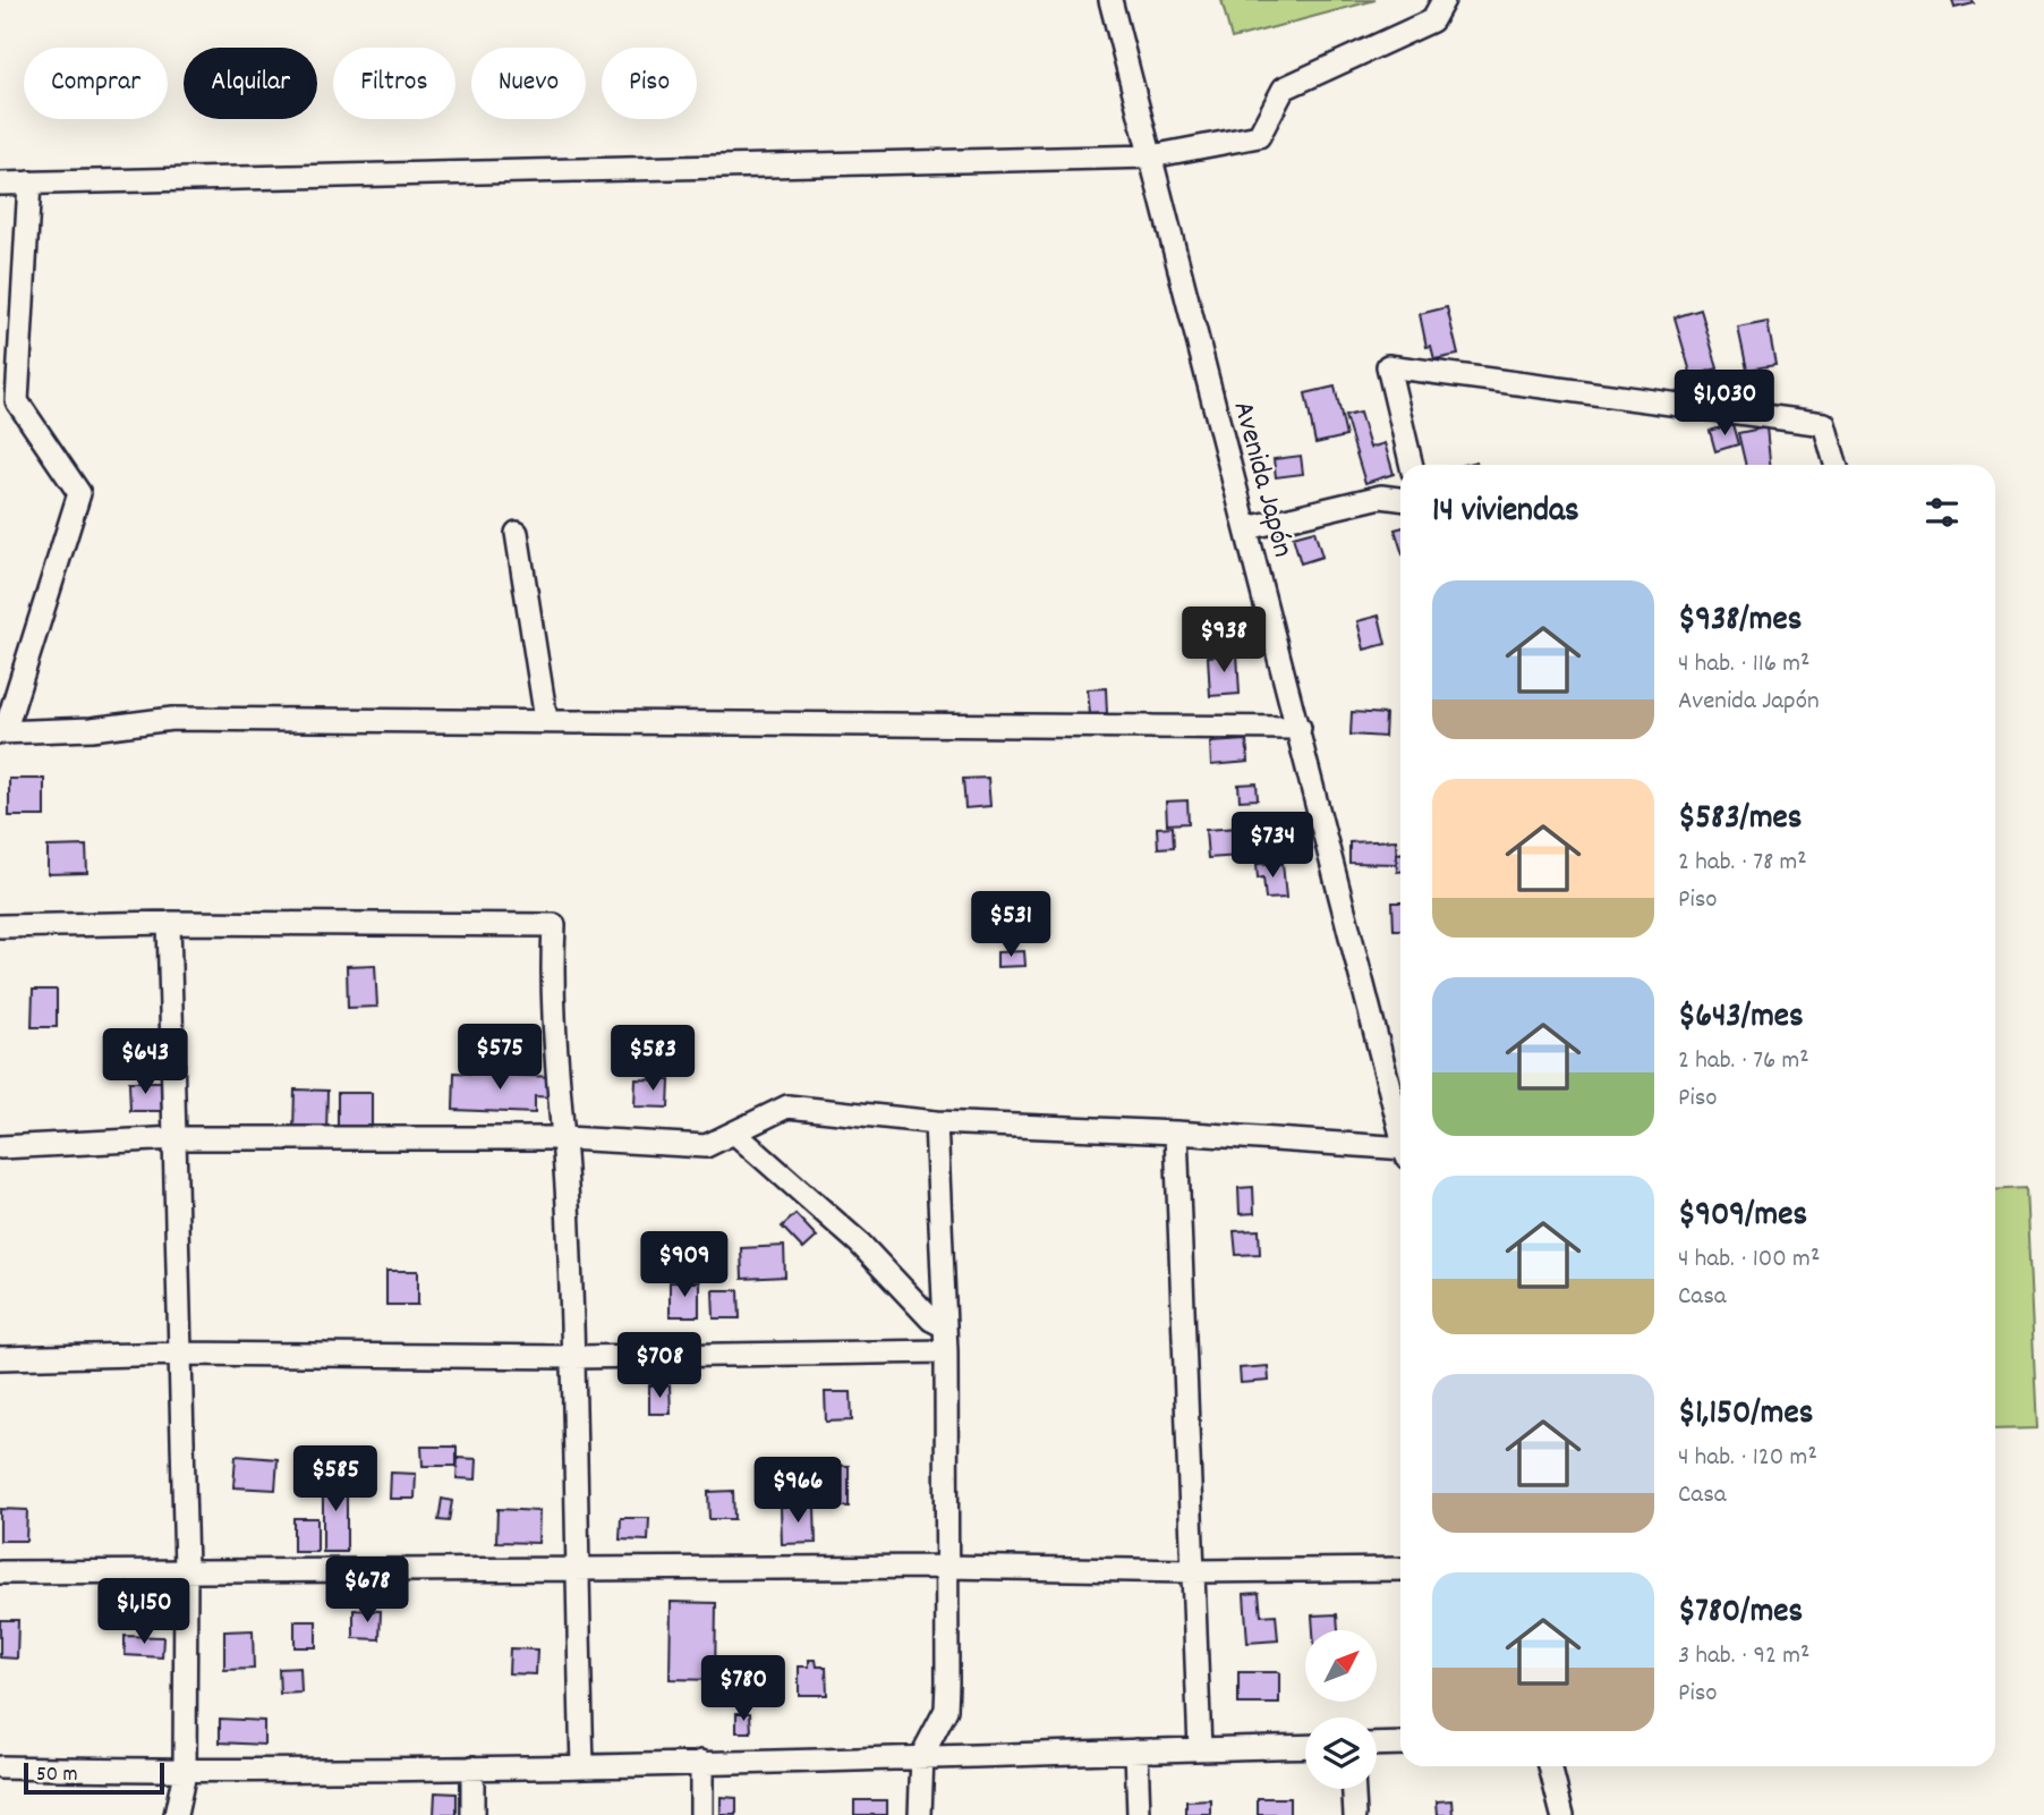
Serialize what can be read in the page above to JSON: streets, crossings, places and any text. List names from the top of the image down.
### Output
{
  "streets": {
    "street": ["Avenida Japón"]
  },
  "scale_bar": "50 m",
  "north": "top right",
  "page": {
    "chip": [
      "Comprar",
      "Alquilar",
      "Filtros",
      "Nuevo",
      "Piso"
    ],
    "price": [
      "$1,030",
      "$938",
      "$734",
      "$531",
      "$575",
      "$583",
      "$643",
      "$909",
      "$708",
      "$585",
      "$966",
      "$678",
      "$1,150",
      "$780"
    ],
    "heading": "14 viviendas",
    "list": [
      {
        "name": "$938/mes",
        "note": "4 hab. · 116 m² · Avenida Japón"
      },
      {
        "name": "$583/mes",
        "note": "2 hab. · 78 m² · Piso"
      },
      {
        "name": "$643/mes",
        "note": "2 hab. · 76 m² · Piso"
      },
      {
        "name": "$909/mes",
        "note": "4 hab. · 100 m² · Casa"
      },
      {
        "name": "$1,150/mes",
        "note": "4 hab. · 120 m² · Casa"
      },
      {
        "name": "$780/mes",
        "note": "3 hab. · 92 m² · Piso"
      }
    ],
    "scale": "50 m"
  }
}
